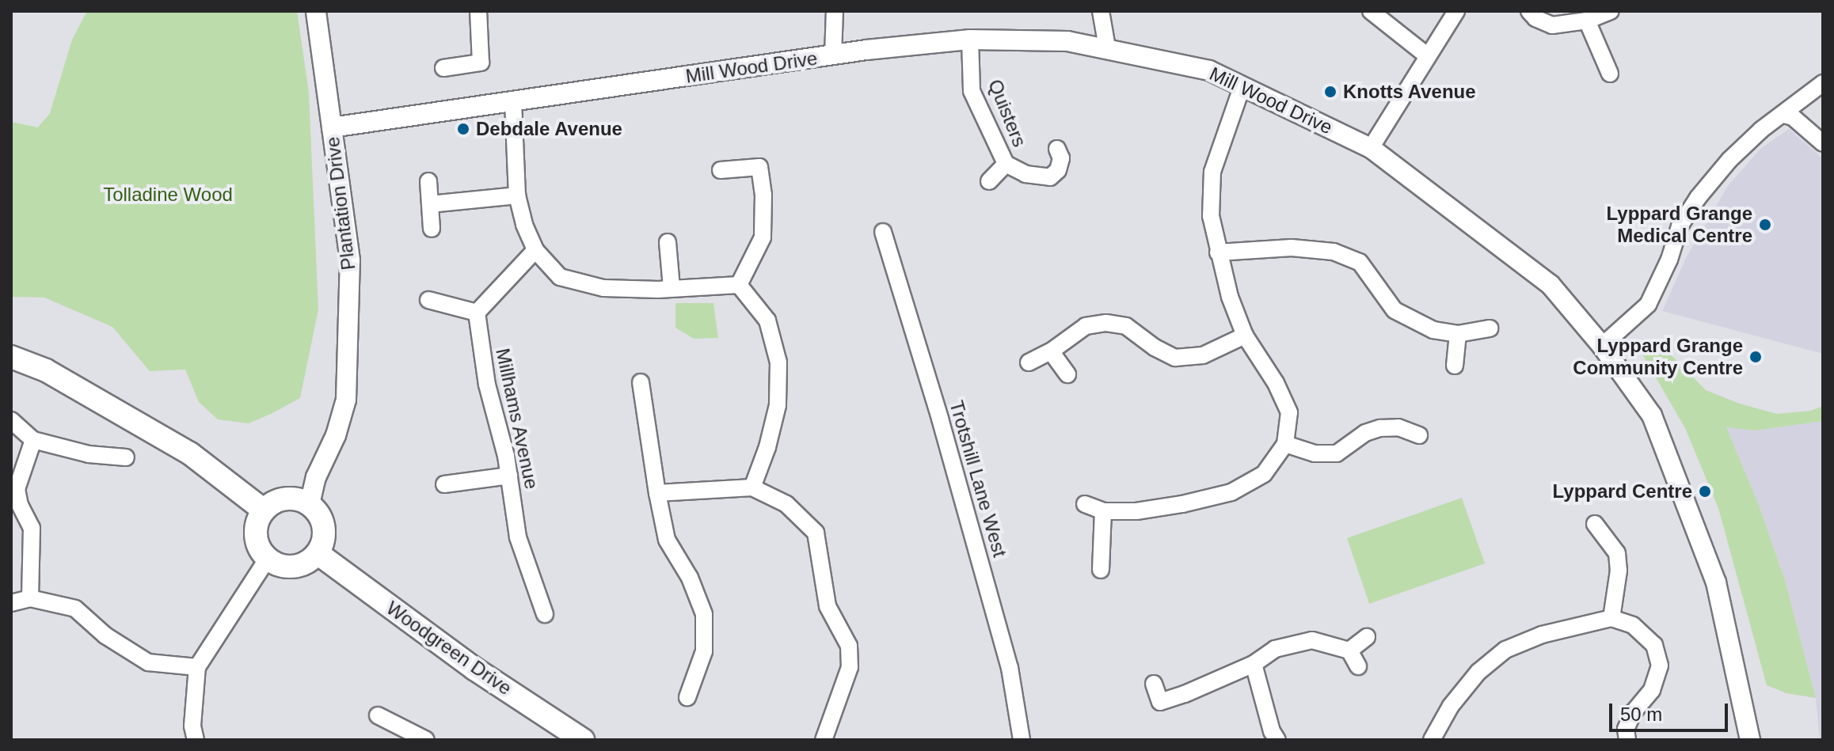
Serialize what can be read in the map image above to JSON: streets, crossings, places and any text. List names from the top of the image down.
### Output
{
  "streets": {
    "main road": ["Woodgreen Drive"],
    "street": [
      "Mill Wood Drive",
      "Quisters",
      "Plantation Drive",
      "Millhams Avenue",
      "Trotshill Lane West"
    ]
  },
  "crossings": [
    ["Mill Wood Drive", "Quisters"],
    ["Mill Wood Drive", "Plantation Drive"],
    ["Plantation Drive", "Woodgreen Drive"]
  ],
  "parks": ["Tolladine Wood"],
  "places": [
    "Knotts Avenue",
    "Debdale Avenue",
    "Lyppard Grange Medical Centre",
    "Lyppard Grange Community Centre",
    "Lyppard Centre"
  ],
  "scale_bar": "50 m"
}
